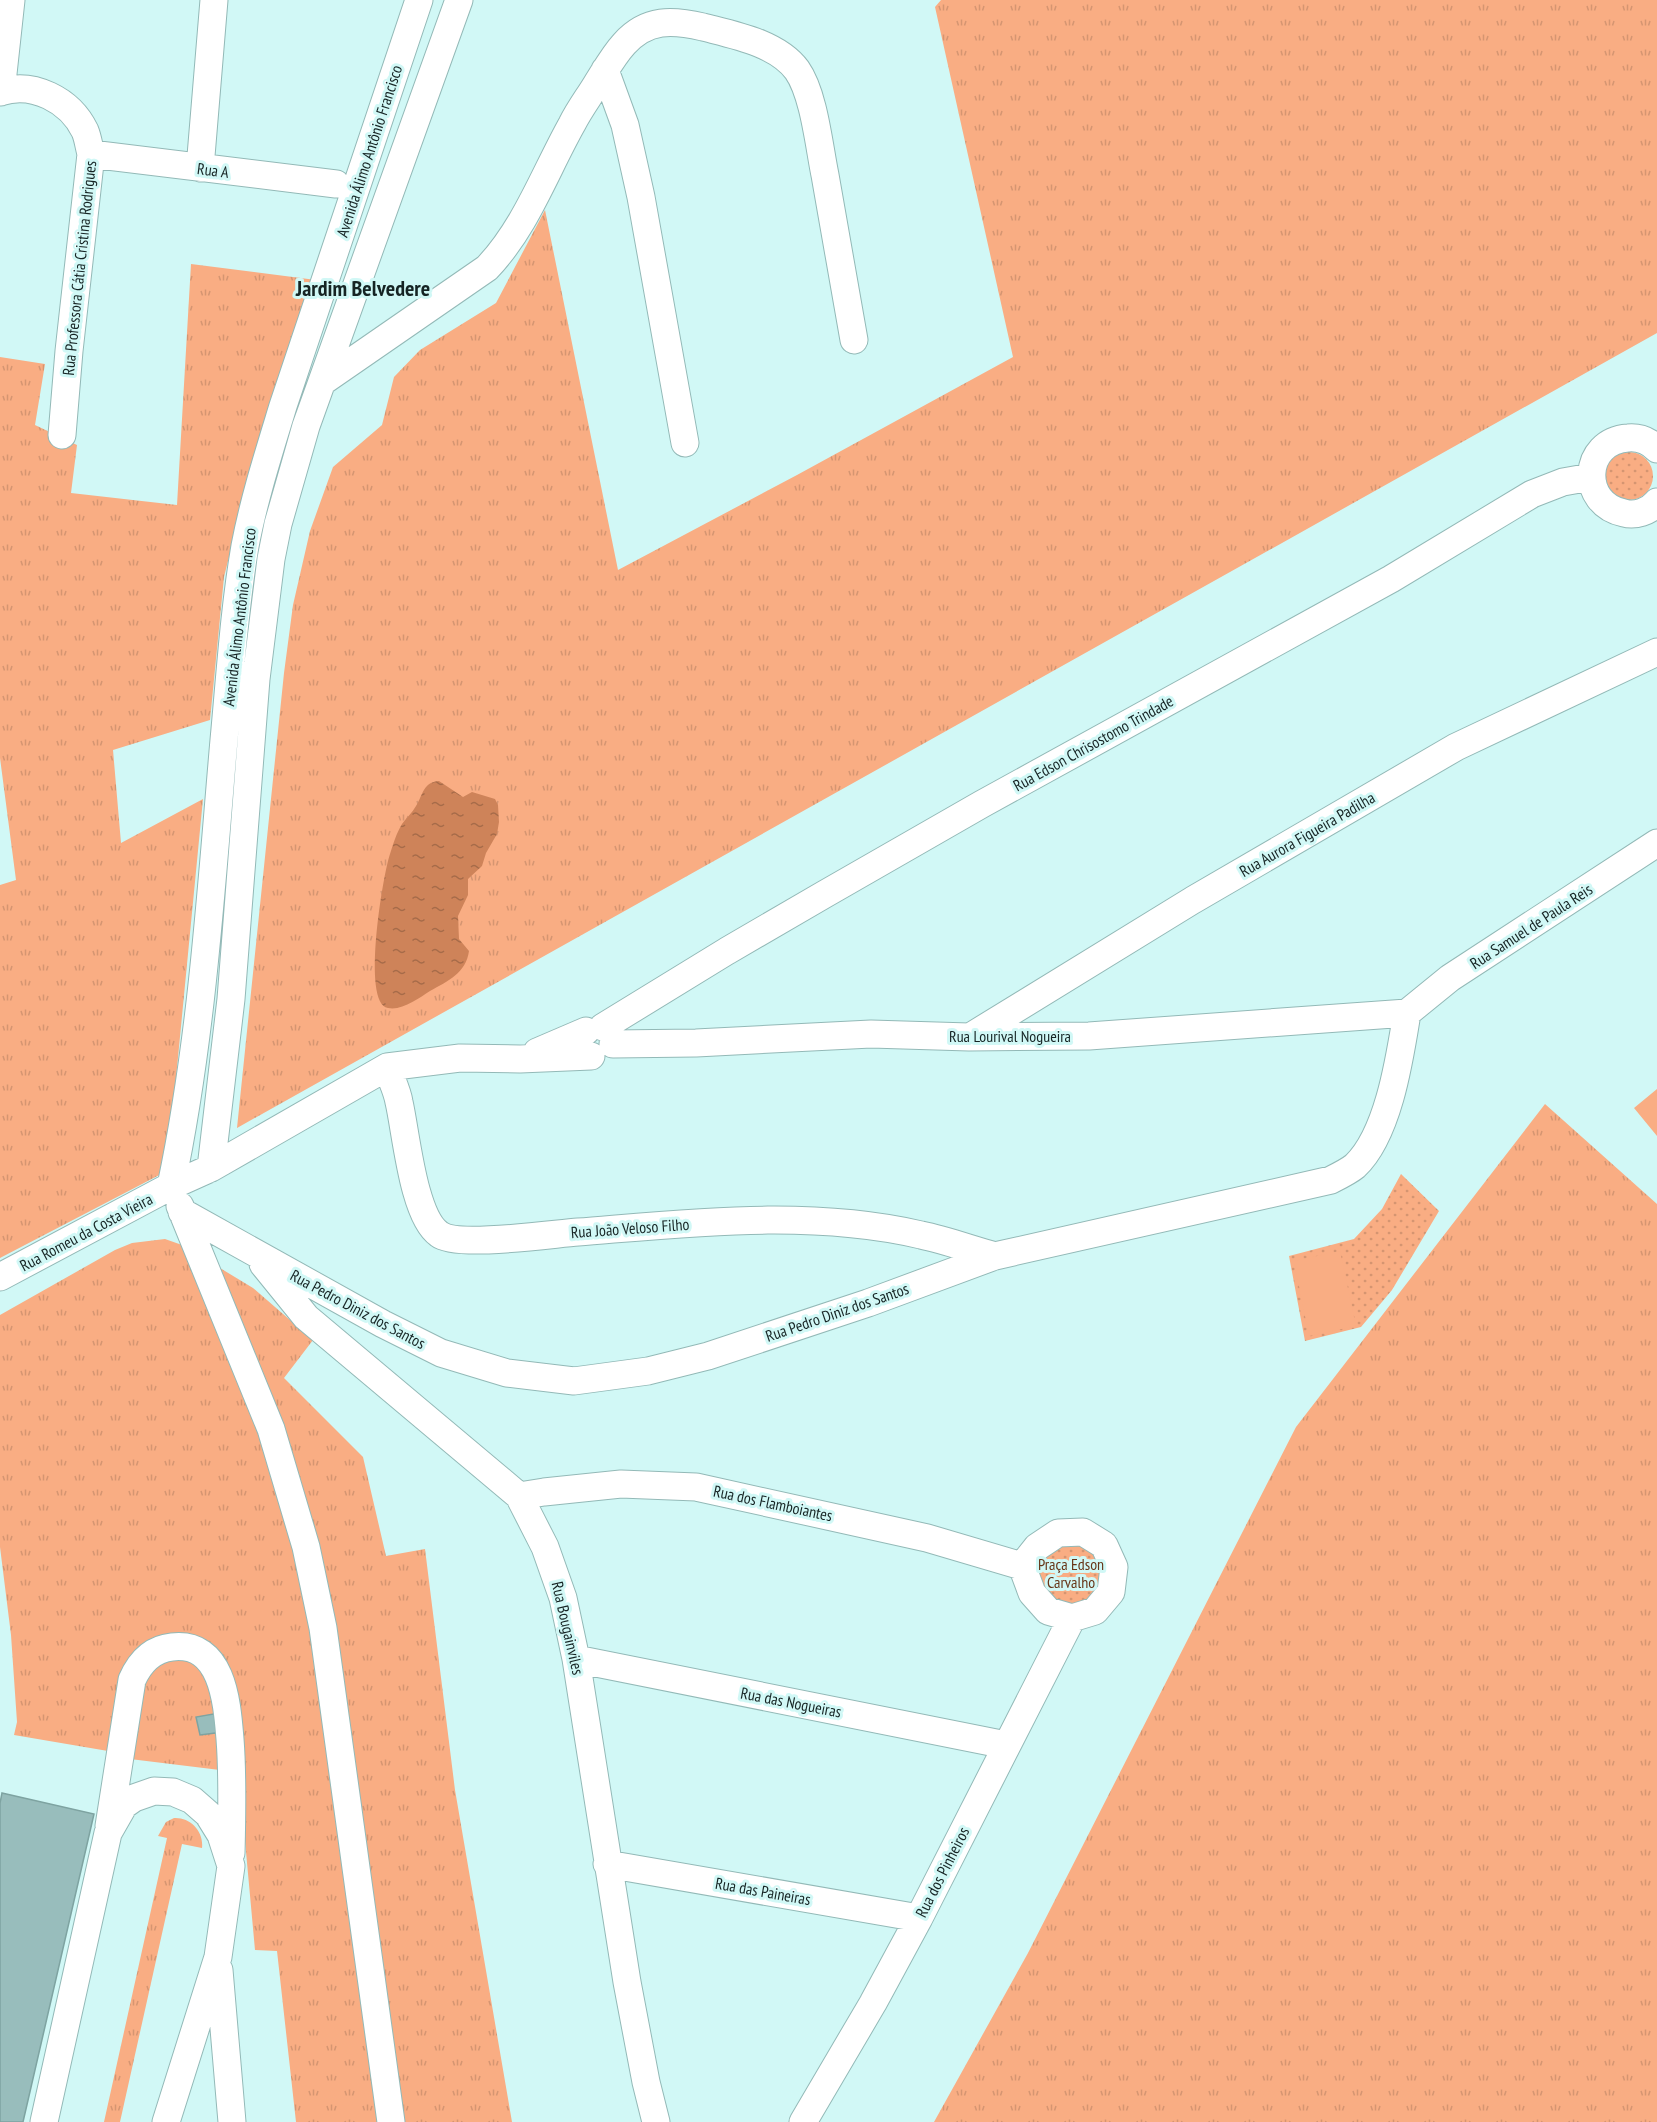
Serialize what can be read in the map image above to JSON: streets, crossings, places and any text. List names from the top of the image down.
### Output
{
  "streets": {
    "street": [
      "Avenida Álimo Antônio Francisco",
      "Rua A",
      "Rua Professora Cátia Cristina Rodrigues",
      "Rua Edson Chrisostomo Trindade",
      "Rua Aurora Figueira Padilha",
      "Rua Samuel de Paula Reis",
      "Rua Lourival Nogueira",
      "Rua João Veloso Filho",
      "Rua Romeu da Costa Vieira",
      "Rua Pedro Diniz dos Santos",
      "Rua dos Flamboiantes",
      "Rua Bougainviles",
      "Rua das Nogueiras",
      "Rua dos Pinheiros",
      "Rua das Paineiras"
    ]
  },
  "crossings": [
    ["Avenida Álimo Antônio Francisco", "Rua Romeu da Costa Vieira"],
    ["Rua A", "Rua Professora Cátia Cristina Rodrigues"],
    ["Rua Edson Chrisostomo Trindade", "Rua Lourival Nogueira"],
    ["Rua Aurora Figueira Padilha", "Rua Lourival Nogueira"],
    ["Rua Samuel de Paula Reis", "Rua Lourival Nogueira"],
    ["Rua Samuel de Paula Reis", "Rua Pedro Diniz dos Santos"],
    ["Rua Lourival Nogueira", "Rua Pedro Diniz dos Santos"],
    ["Rua João Veloso Filho", "Rua Romeu da Costa Vieira"],
    ["Rua João Veloso Filho", "Rua Pedro Diniz dos Santos"],
    ["Rua Pedro Diniz dos Santos", "Rua Bougainviles"],
    ["Rua dos Flamboiantes", "Rua Bougainviles"],
    ["Rua dos Flamboiantes", "Rua dos Pinheiros"],
    ["Rua Bougainviles", "Rua das Nogueiras"],
    ["Rua Bougainviles", "Rua das Paineiras"],
    ["Rua das Nogueiras", "Rua dos Pinheiros"],
    ["Rua dos Pinheiros", "Rua das Paineiras"]
  ],
  "districts": ["Jardim Belvedere"],
  "parks": ["Praça Edson Carvalho"]
}
